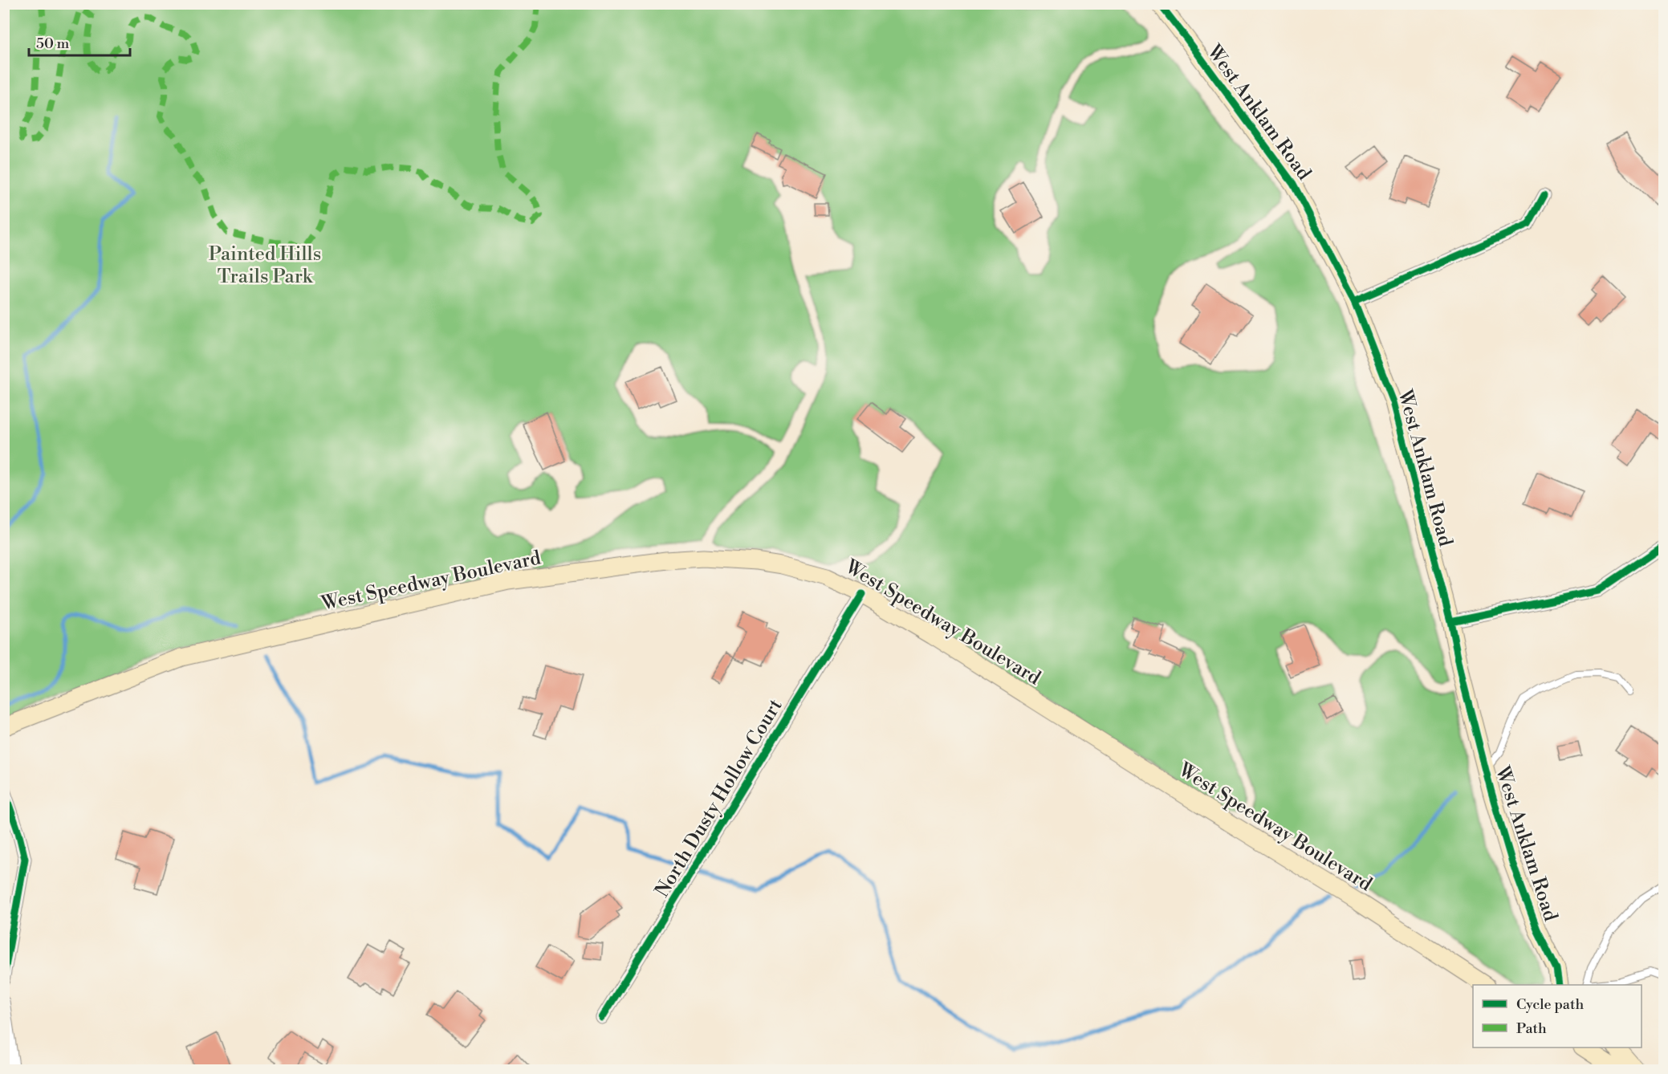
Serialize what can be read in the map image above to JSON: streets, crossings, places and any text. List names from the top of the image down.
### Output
{
  "streets": {
    "main road": ["West Anklam Road", "West Speedway Boulevard"],
    "street": ["North Dusty Hollow Court"]
  },
  "crossings": [
    ["West Speedway Boulevard", "North Dusty Hollow Court"]
  ],
  "parks": ["Painted Hills Trails Park"],
  "legend": ["Cycle path", "Path"],
  "scale_bar": "50 m"
}
